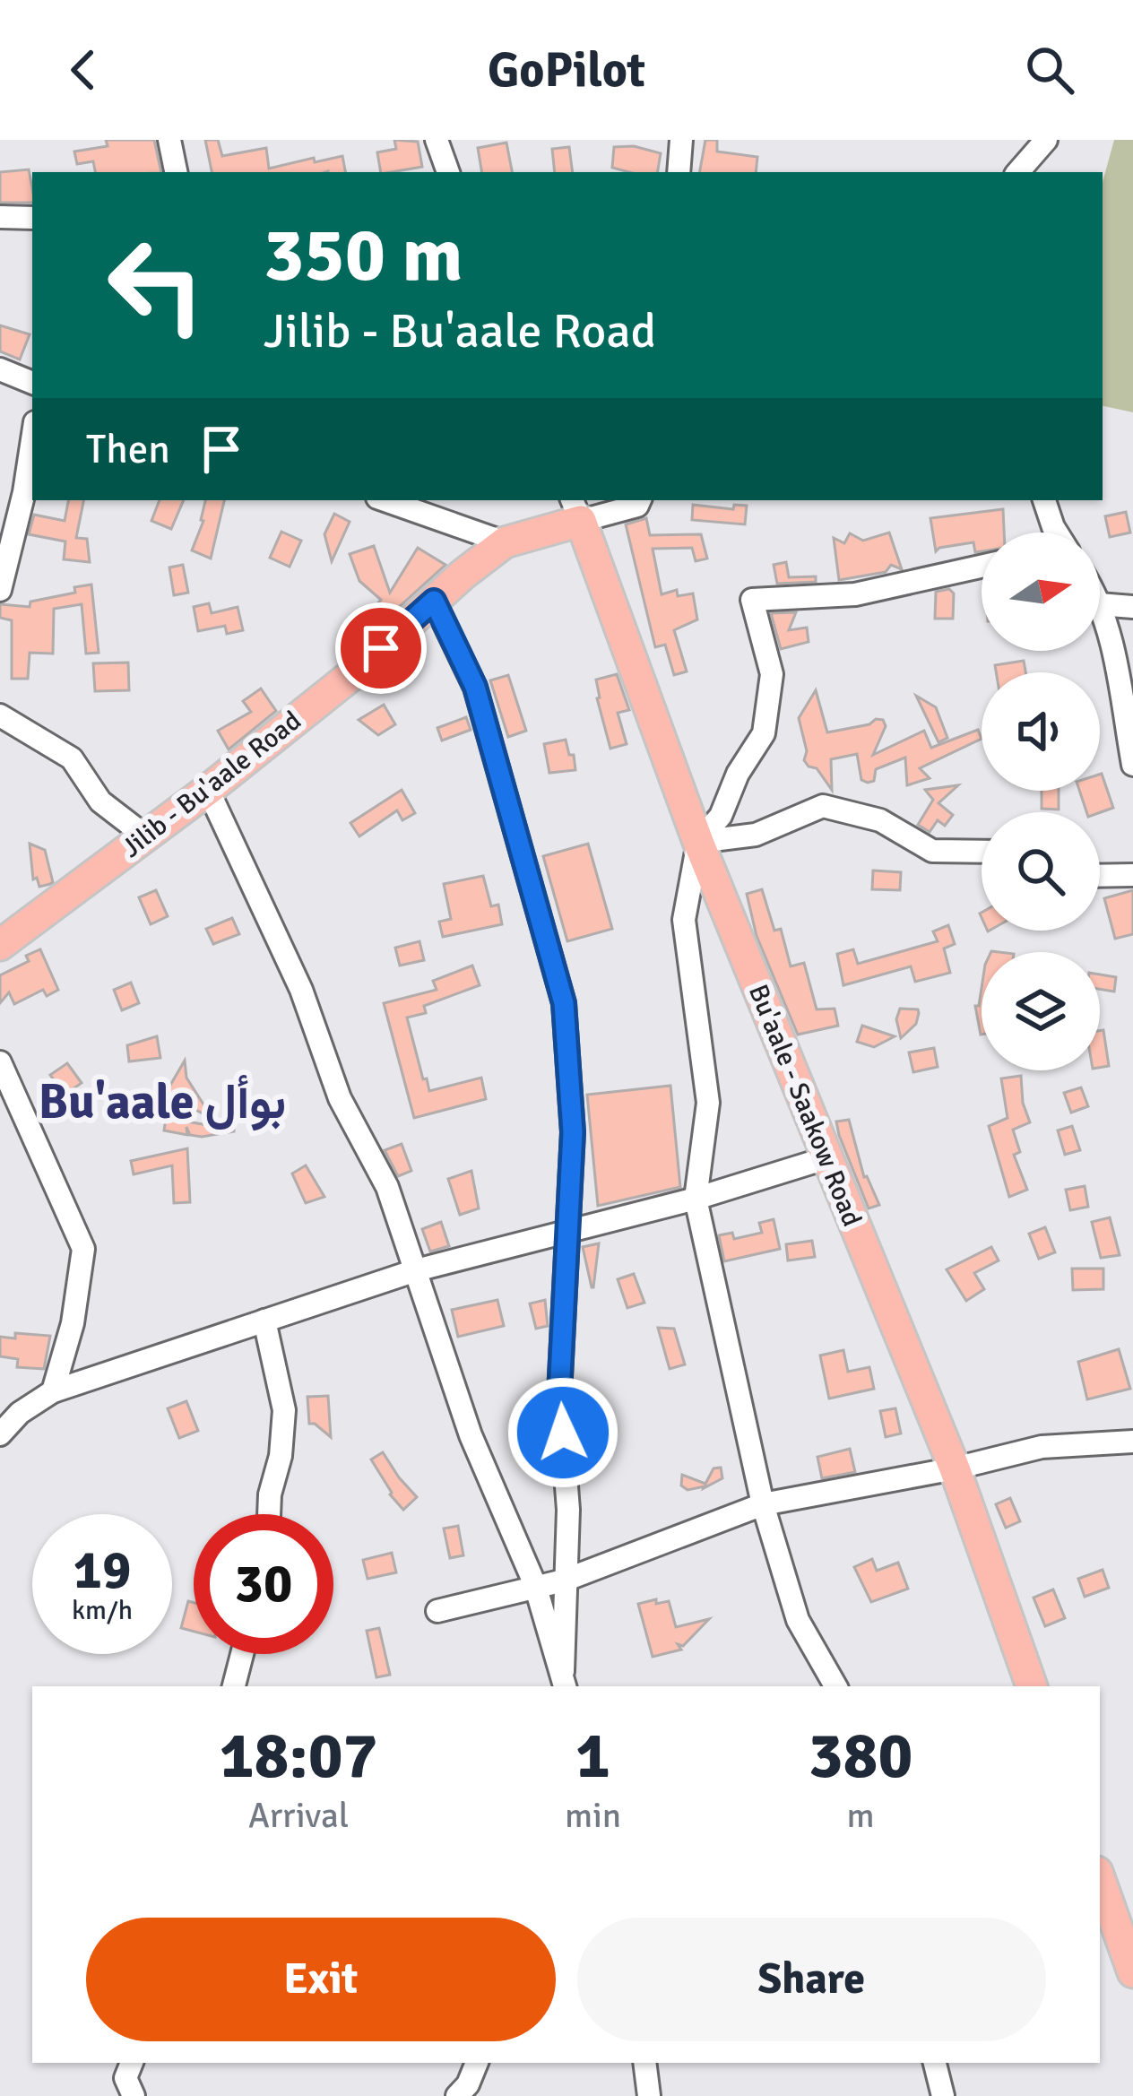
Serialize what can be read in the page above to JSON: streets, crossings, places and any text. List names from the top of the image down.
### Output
{
  "streets": {
    "main road": ["Jilib - Bu'aale Road", "Bu'aale - Saakow Road"]
  },
  "crossings": [
    ["Jilib - Bu'aale Road", "Bu'aale - Saakow Road"]
  ],
  "districts": ["Bu'aale بوأل"],
  "north": "right",
  "page": {
    "header": "GoPilot",
    "turn": ["350 m", "Jilib - Bu'aale Road"],
    "then": "Then",
    "speed": "19 km/h",
    "limit": "30",
    "eta": [
      "18:07",
      "Arrival",
      "1",
      "min",
      "380",
      "m"
    ],
    "buttons": ["Exit", "Share"]
  }
}
